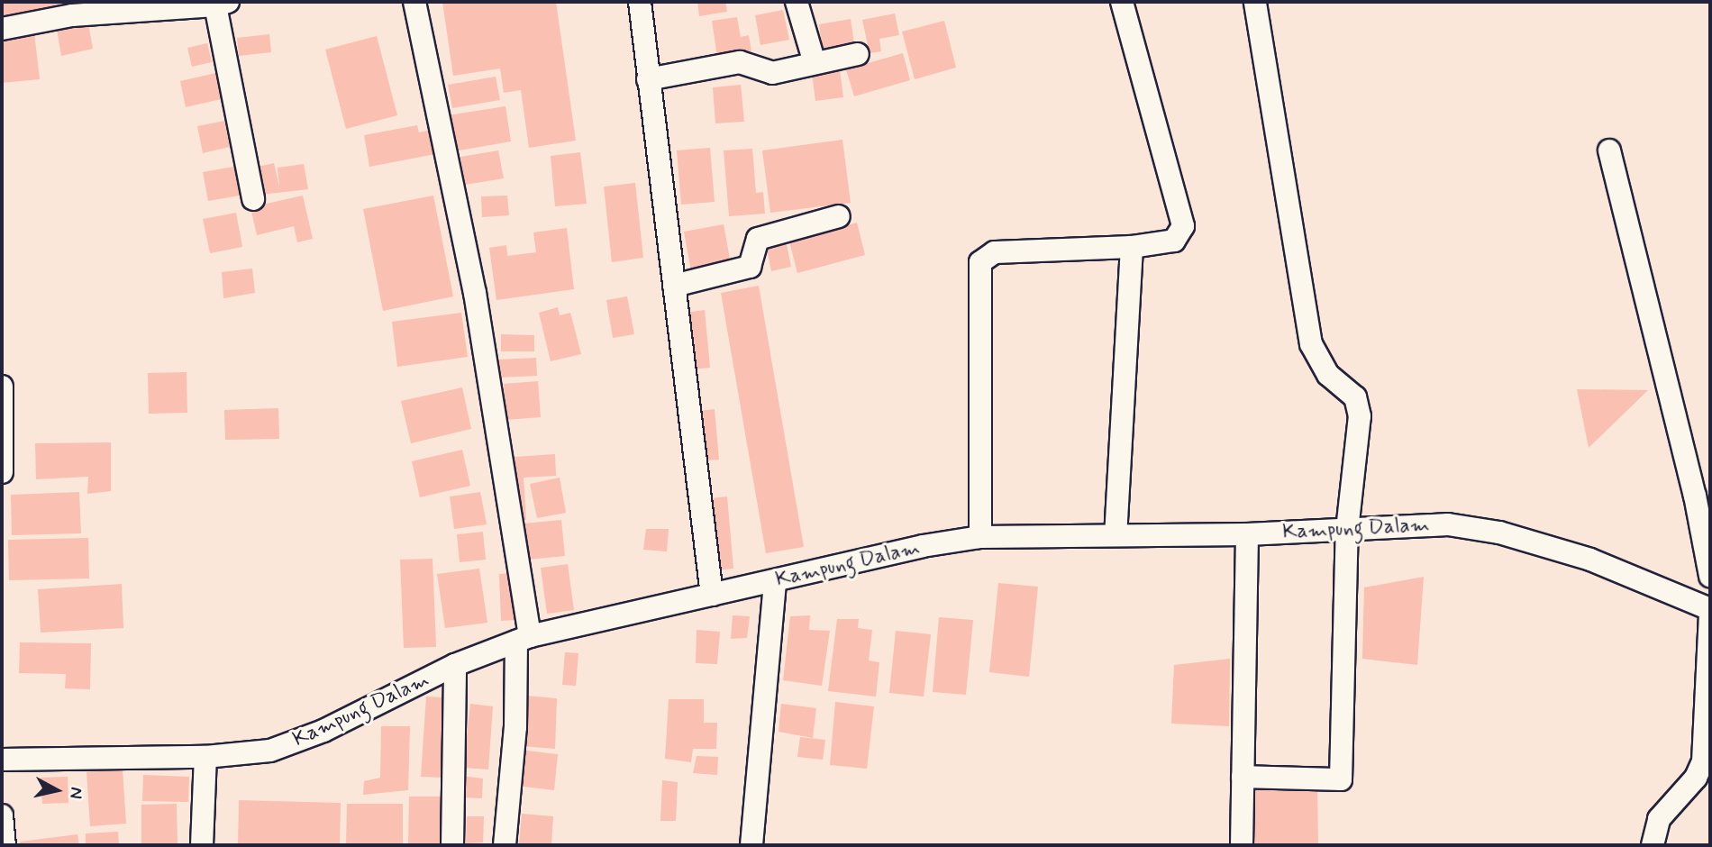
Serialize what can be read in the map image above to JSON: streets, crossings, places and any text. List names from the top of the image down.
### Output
{
  "streets": {
    "street": ["Kampung Dalam"]
  },
  "north": "right"
}
